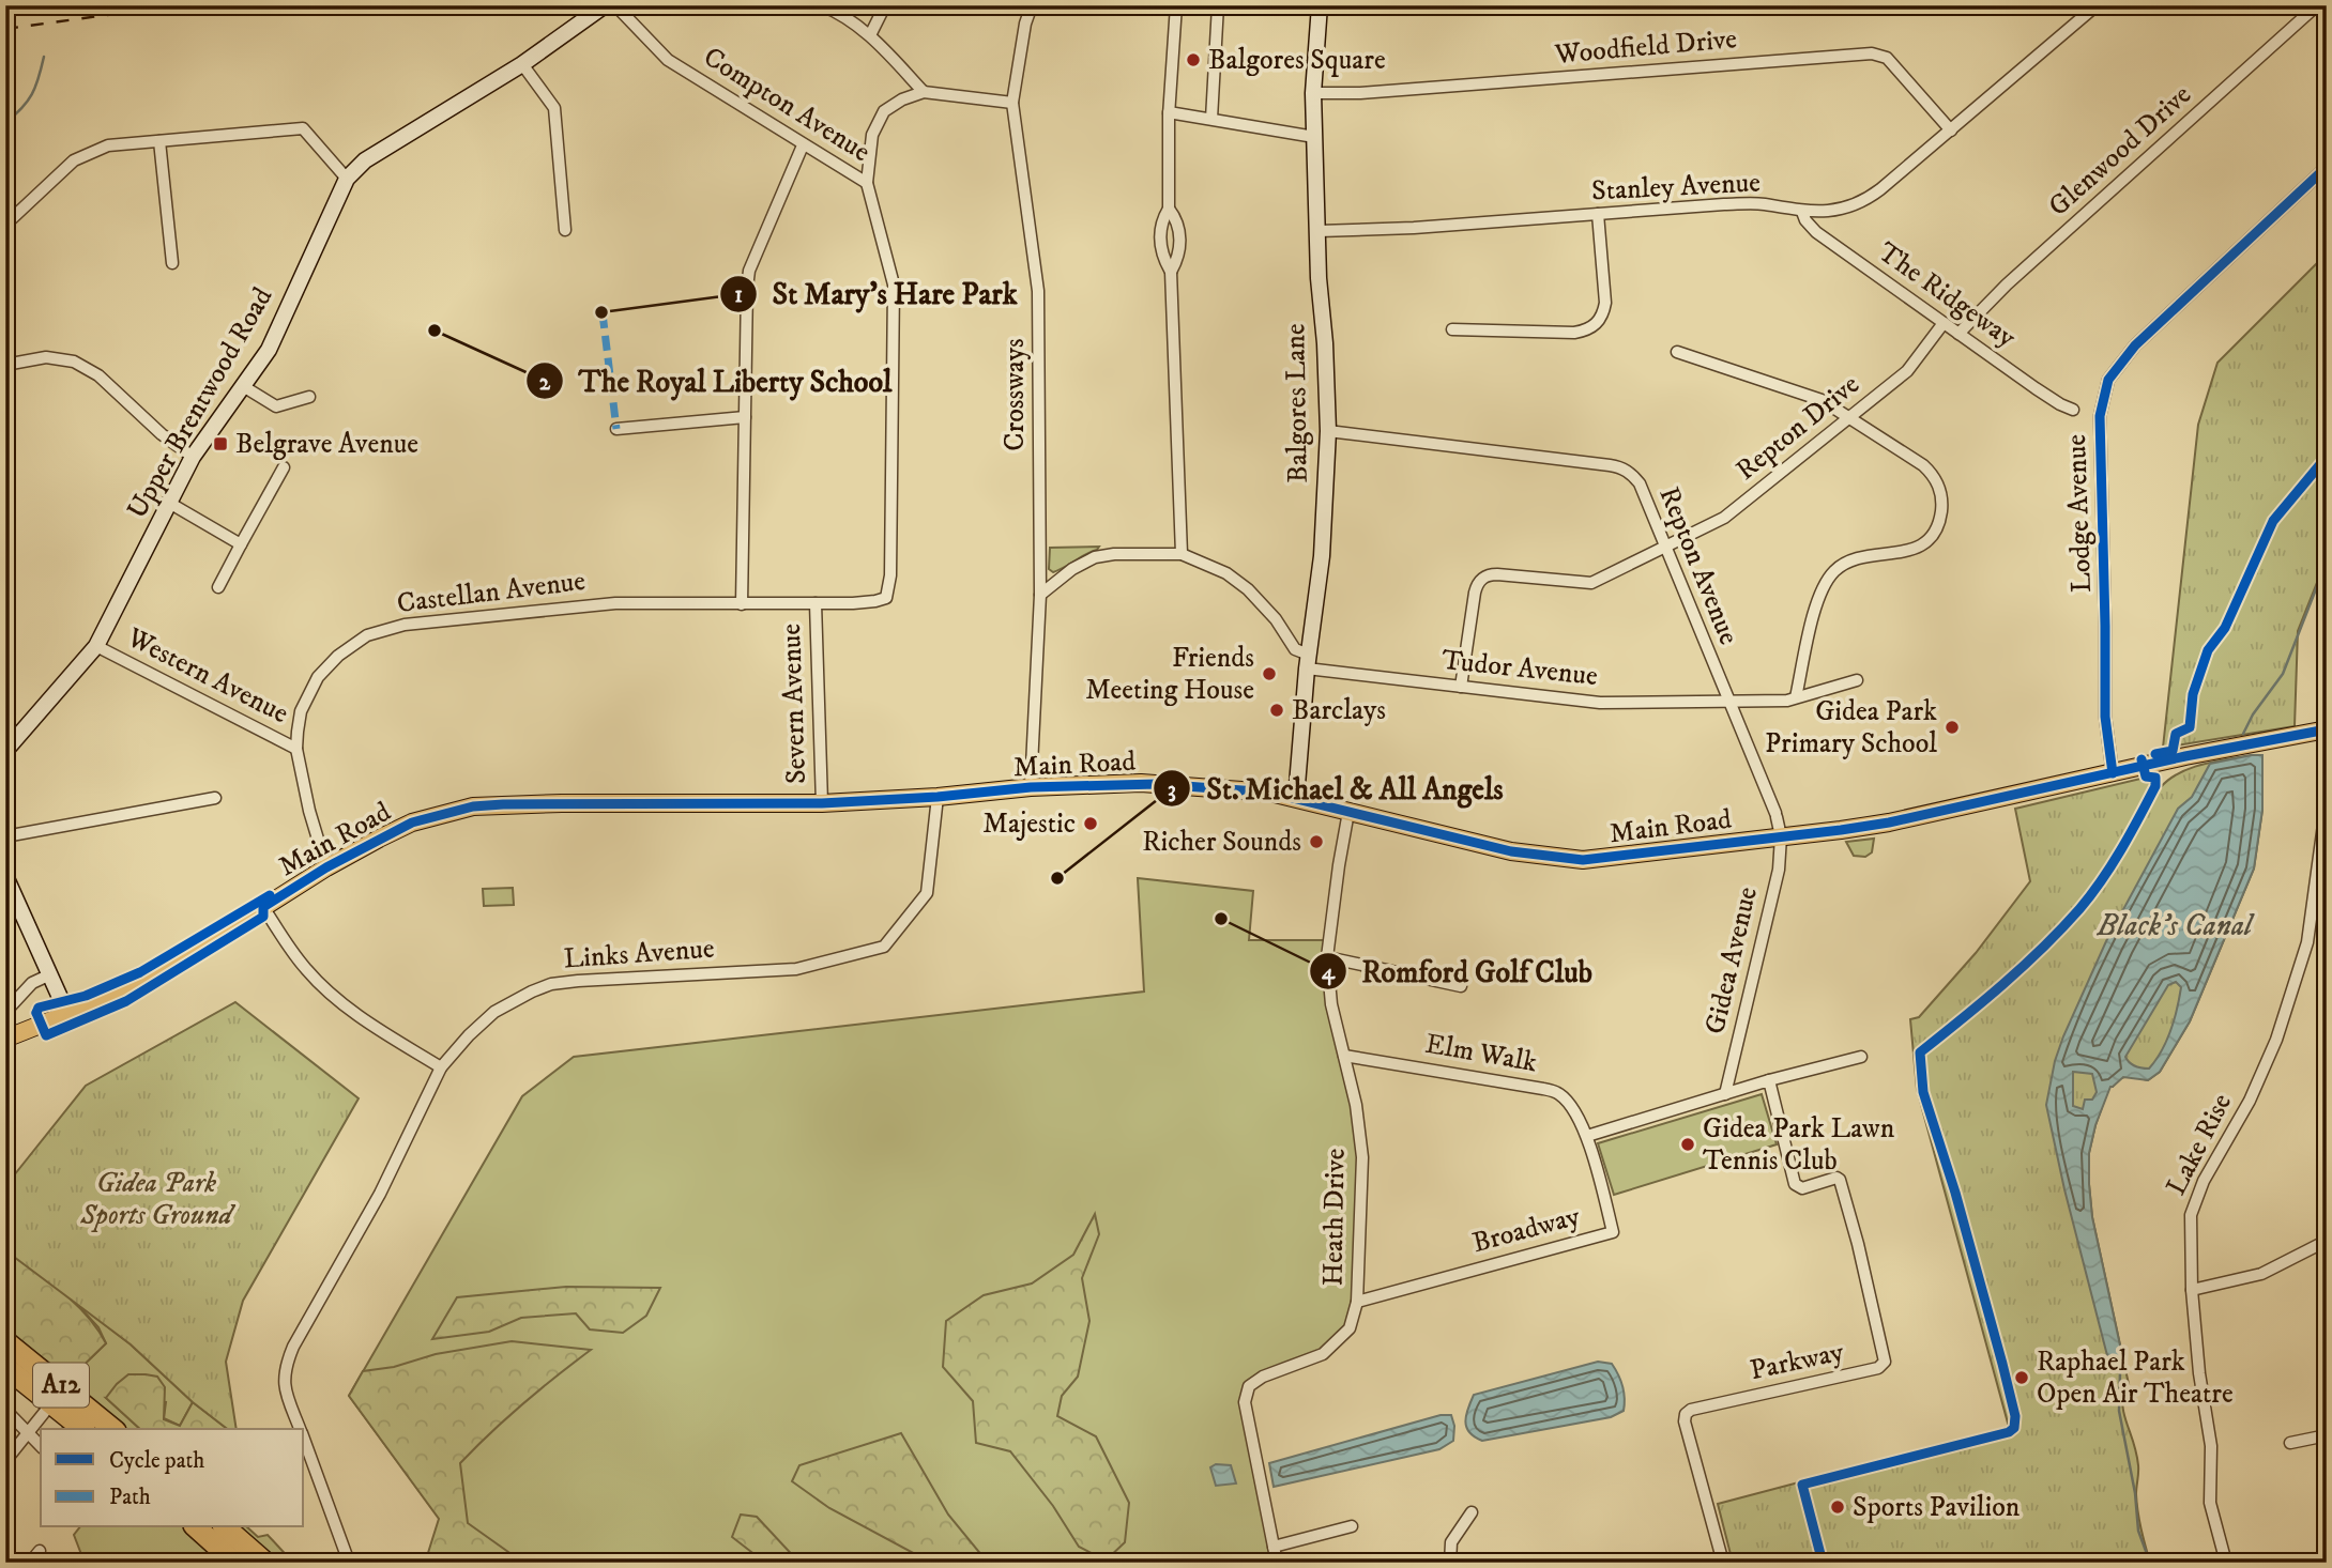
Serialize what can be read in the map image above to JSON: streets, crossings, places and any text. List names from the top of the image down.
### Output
{
  "streets": {
    "highway": ["A12"],
    "main road": ["Main Road"],
    "street": [
      "Woodfield Drive",
      "Compton Avenue",
      "Glenwood Drive",
      "Stanley Avenue",
      "The Ridgeway",
      "Crossways",
      "Upper Brentwood Road",
      "Balgores Lane",
      "Repton Drive",
      "Lodge Avenue",
      "Repton Avenue",
      "Castellan Avenue",
      "Tudor Avenue",
      "Western Avenue",
      "Severn Avenue",
      "Links Avenue",
      "Gidea Avenue",
      "Elm Walk",
      "Lake Rise",
      "Heath Drive",
      "Broadway",
      "Parkway"
    ]
  },
  "crossings": [
    ["Woodfield Drive", "Stanley Avenue"],
    ["Woodfield Drive", "Balgores Lane"],
    ["Compton Avenue", "Castellan Avenue"],
    ["Glenwood Drive", "The Ridgeway"],
    ["Stanley Avenue", "The Ridgeway"],
    ["Stanley Avenue", "Balgores Lane"],
    ["The Ridgeway", "Repton Drive"],
    ["Crossways", "Main Road"],
    ["Upper Brentwood Road", "Western Avenue"],
    ["Balgores Lane", "Repton Avenue"],
    ["Balgores Lane", "Tudor Avenue"],
    ["Balgores Lane", "Main Road"],
    ["Repton Drive", "Repton Avenue"],
    ["Repton Drive", "Tudor Avenue"],
    ["Lodge Avenue", "Main Road"],
    ["Repton Avenue", "Tudor Avenue"],
    ["Repton Avenue", "Main Road"],
    ["Repton Avenue", "Gidea Avenue"],
    ["Castellan Avenue", "Western Avenue"],
    ["Castellan Avenue", "Severn Avenue"],
    ["Castellan Avenue", "Main Road"],
    ["Severn Avenue", "Main Road"],
    ["Main Road", "Links Avenue"],
    ["Main Road", "Gidea Avenue"],
    ["Main Road", "Heath Drive"],
    ["Elm Walk", "Heath Drive"],
    ["Elm Walk", "Broadway"],
    ["Heath Drive", "Broadway"]
  ],
  "water": ["Black's Canal"],
  "parks": ["Gidea Park Sports Ground"],
  "places": {
    "other": [
      "Balgores Square",
      "St Mary's Hare Park",
      "The Royal Liberty School",
      "Friends Meeting House",
      "Barclays",
      "Gidea Park Primary School",
      "Majestic",
      "Richer Sounds",
      "St. Michael & All Angels",
      "Romford Golf Club",
      "Gidea Park Lawn Tennis Club",
      "Raphael Park Open Air Theatre",
      "Sports Pavilion"
    ],
    "transit": ["Belgrave Avenue"]
  },
  "legend": ["Cycle path", "Path"]
}
